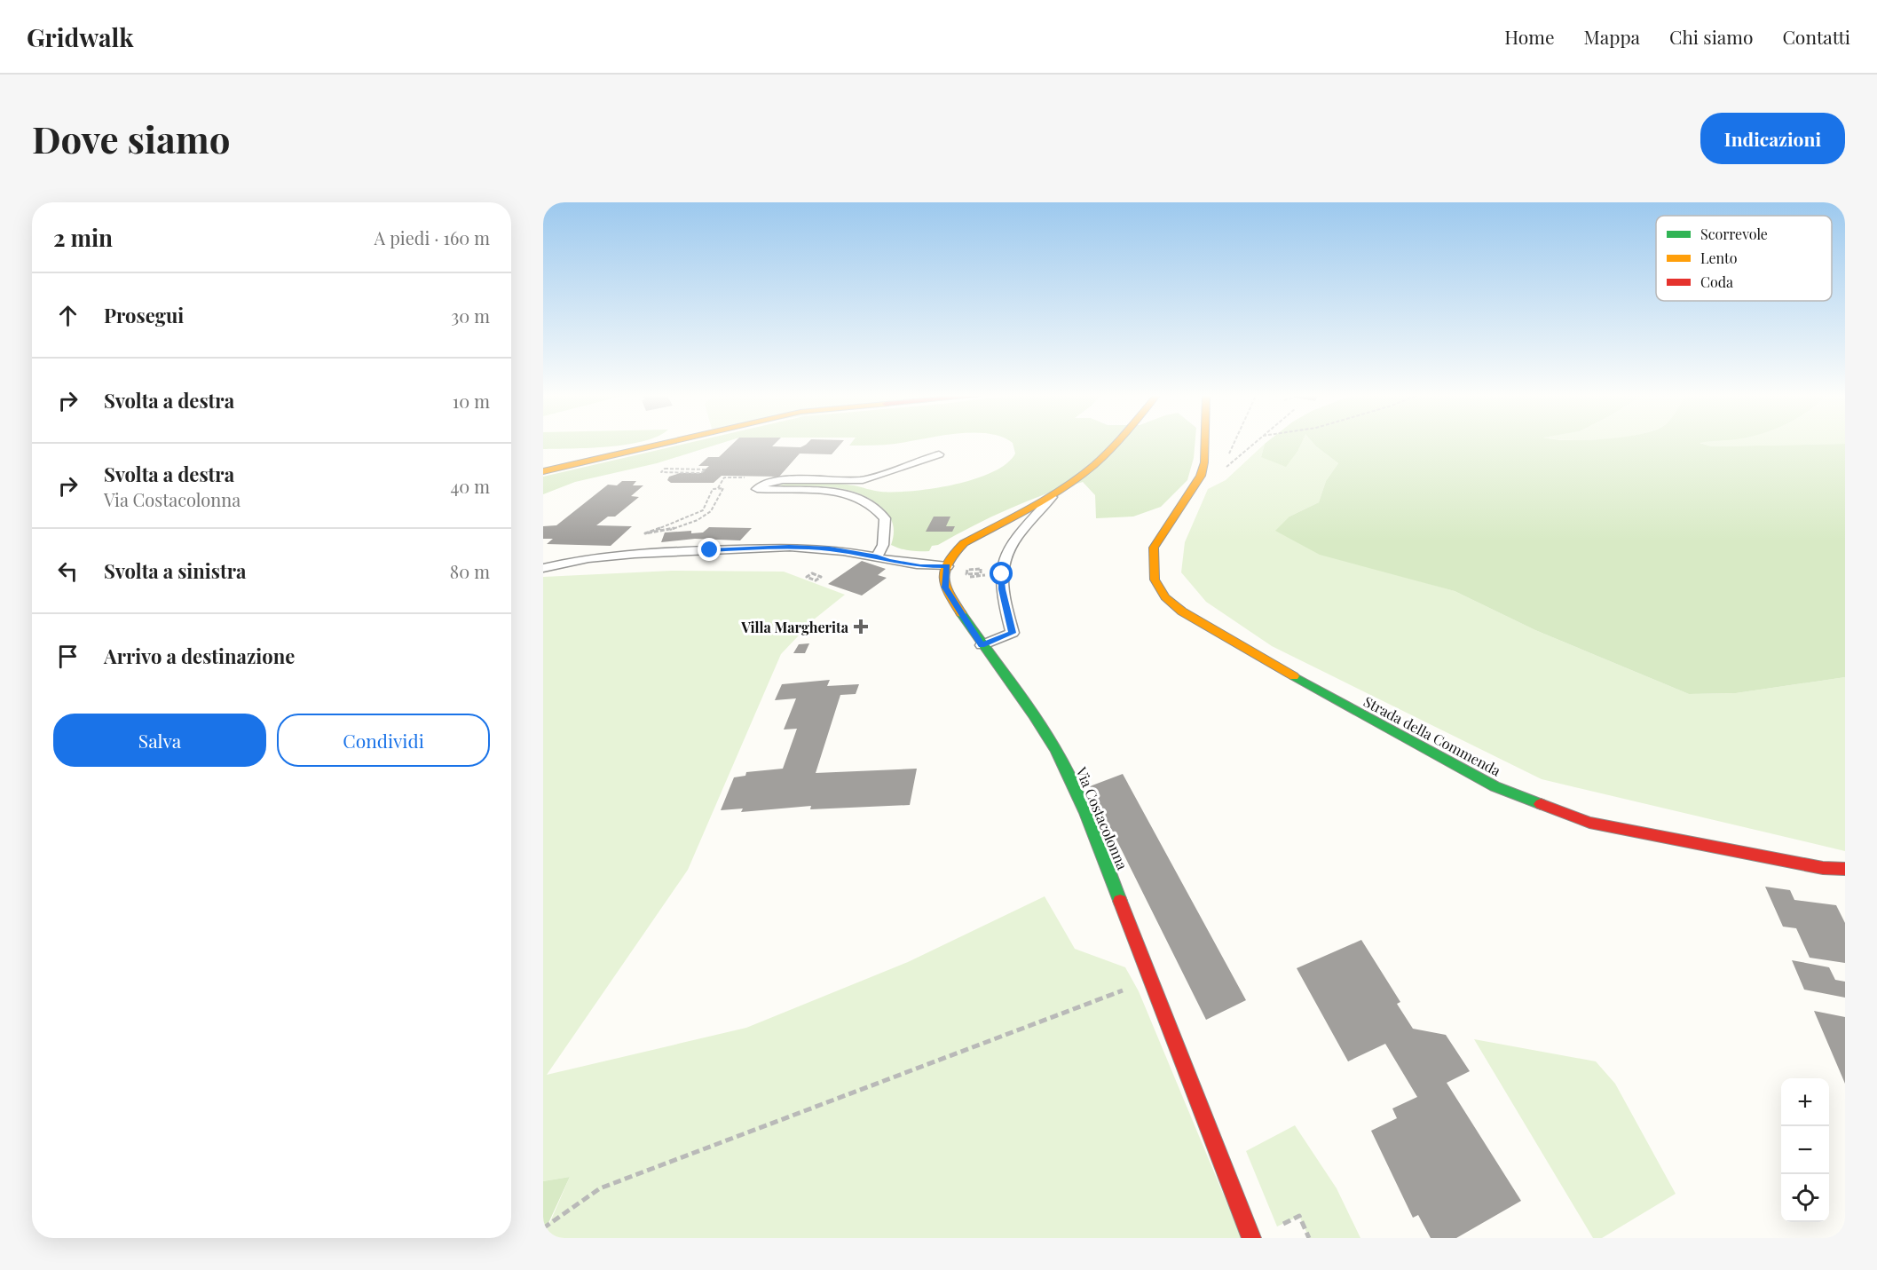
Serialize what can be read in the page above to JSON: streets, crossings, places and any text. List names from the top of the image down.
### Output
{
  "streets": {
    "street": ["Strada della Commenda", "Via Costacolonna"]
  },
  "places": {
    "health": ["Villa Margherita"]
  },
  "legend": ["Scorrevole", "Lento", "Coda"],
  "page": {
    "header": "Gridwalk",
    "nav": [
      "Home",
      "Mappa",
      "Chi siamo",
      "Contatti"
    ],
    "buttons": [
      "Indicazioni",
      ["Salva", "Condividi"]
    ],
    "title": "Dove siamo",
    "heading": ["2 min", "A piedi · 160 m"],
    "list": [
      ["Prosegui", "30 m"],
      ["Svolta a destra", "10 m"],
      ["Svolta a destra", "Via Costacolonna", "40 m"],
      ["Svolta a sinistra", "80 m"],
      "Arrivo a destinazione"
    ],
    "map_buttons": ["+", "−"]
  }
}
